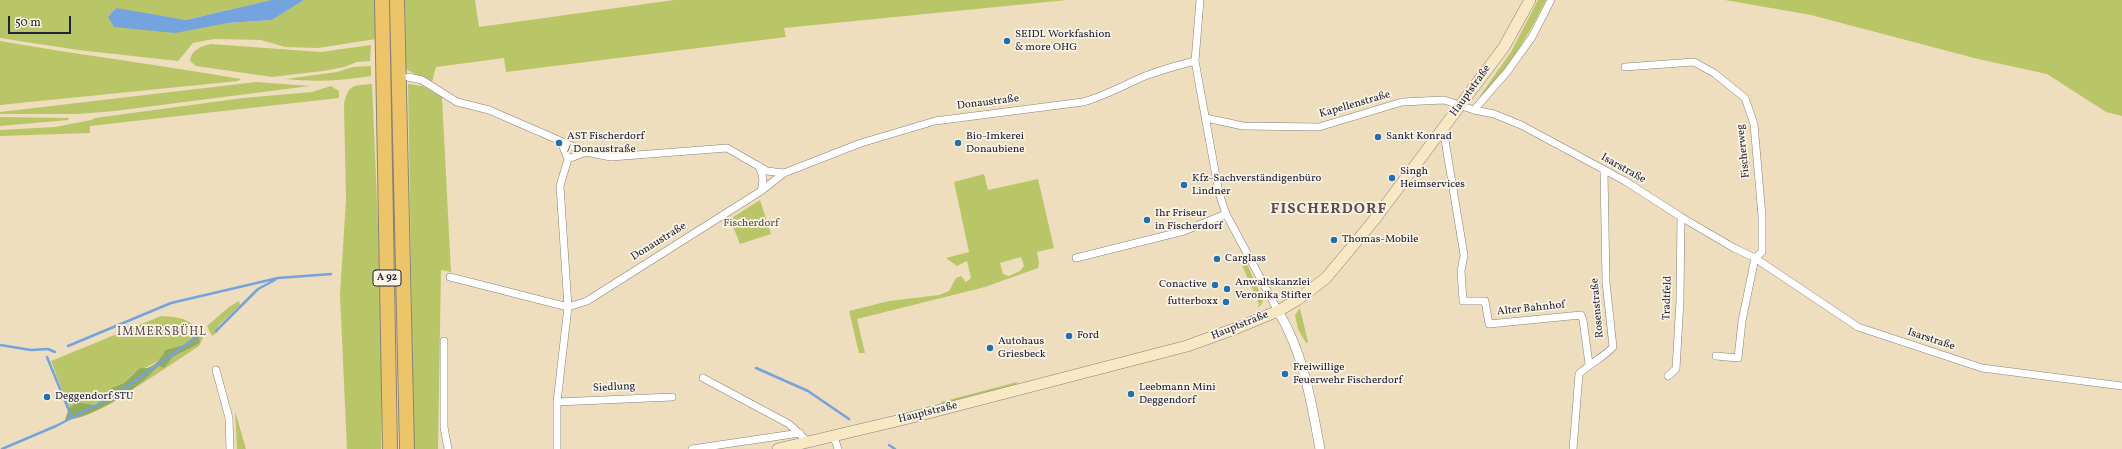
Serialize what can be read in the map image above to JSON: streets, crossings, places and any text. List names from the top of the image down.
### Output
{
  "streets": {
    "highway": ["A 92"],
    "main road": ["Hauptstraße"],
    "street": [
      "Donaustraße",
      "Kapellenstraße",
      "Fischerweg",
      "Isarstraße",
      "Tradtfeld",
      "Rosenstraße",
      "Alter Bahnhof",
      "Siedlung"
    ]
  },
  "crossings": [
    ["Hauptstraße", "Kapellenstraße"],
    ["Hauptstraße", "Isarstraße"],
    ["Hauptstraße", "Alter Bahnhof"],
    ["Kapellenstraße", "Isarstraße"],
    ["Fischerweg", "Isarstraße"],
    ["Isarstraße", "Tradtfeld"],
    ["Isarstraße", "Rosenstraße"],
    ["Rosenstraße", "Alter Bahnhof"]
  ],
  "districts": ["FISCHERDORF", "IMMERSBÜHL"],
  "parks": ["Fischerdorf"],
  "places": [
    "SEIDL Workfashion & more OHG",
    "Sankt Konrad",
    "AST Fischerdorf / Donaustraße",
    "Bio-Imkerei Donaubiene",
    "Singh Heimservices",
    "Kfz-Sachverständigenbüro Lindner",
    "Ihr Friseur in Fischerdorf",
    "Thomas-Mobile",
    "Carglass",
    "Conactive",
    "Anwaltskanzlei Veronika Stifter",
    "futterboxx",
    "Ford",
    "Autohaus Griesbeck",
    "Freiwillige Feuerwehr Fischerdorf",
    "Leebmann Mini Deggendorf",
    "Deggendorf STU"
  ],
  "scale_bar": "50 m"
}
